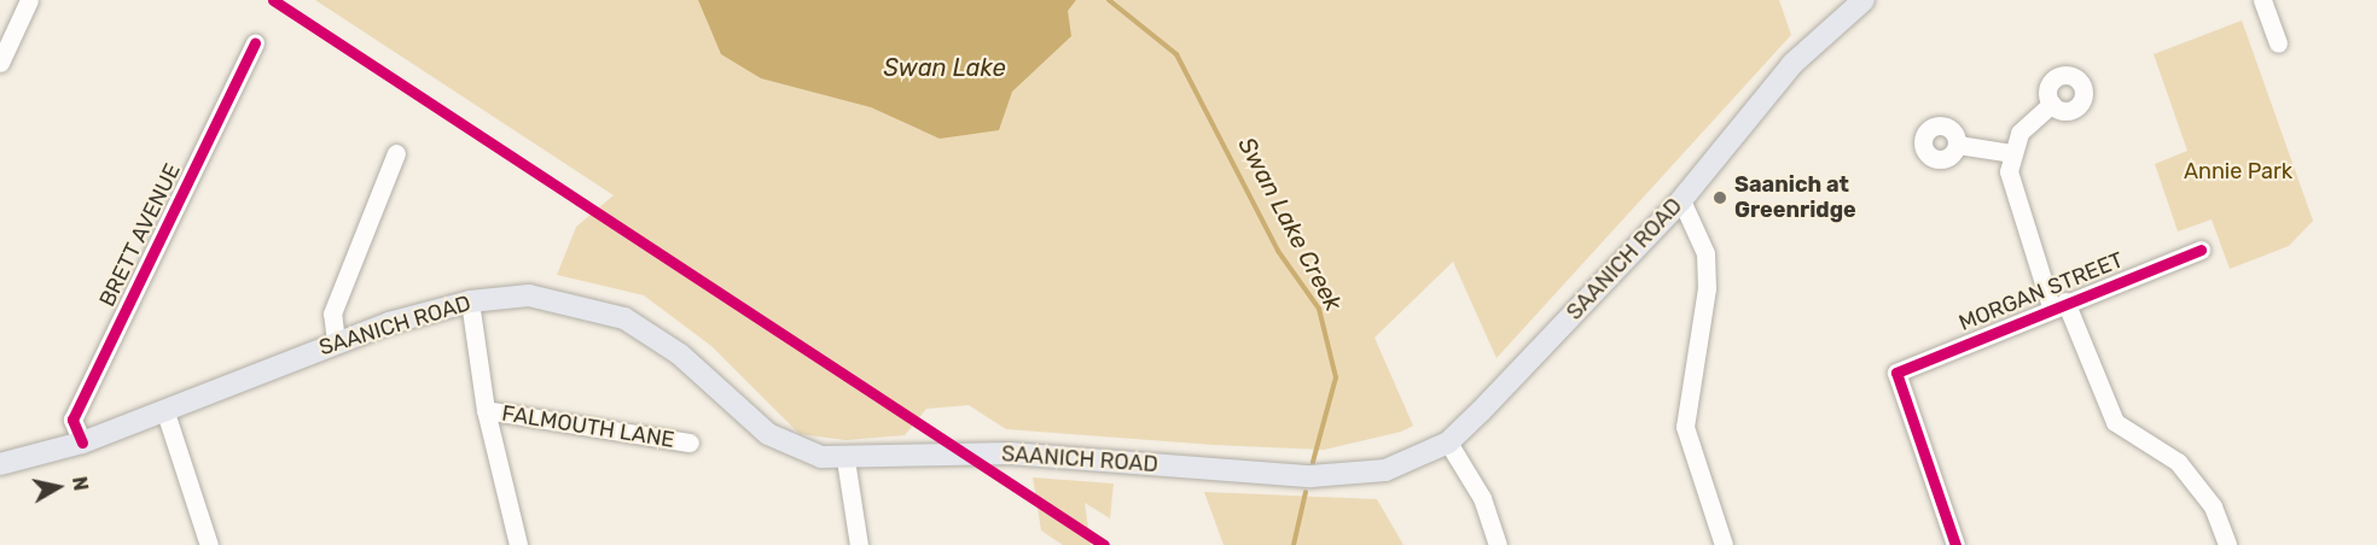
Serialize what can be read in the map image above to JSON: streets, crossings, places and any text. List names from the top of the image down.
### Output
{
  "streets": {
    "main road": ["SAANICH ROAD"],
    "street": ["BRETT AVENUE", "MORGAN STREET", "FALMOUTH LANE"]
  },
  "crossings": [
    ["BRETT AVENUE", "SAANICH ROAD"]
  ],
  "water": ["Swan Lake", "Swan Lake Creek"],
  "parks": ["Annie Park"],
  "places": ["Saanich at Greenridge"],
  "north": "right"
}
